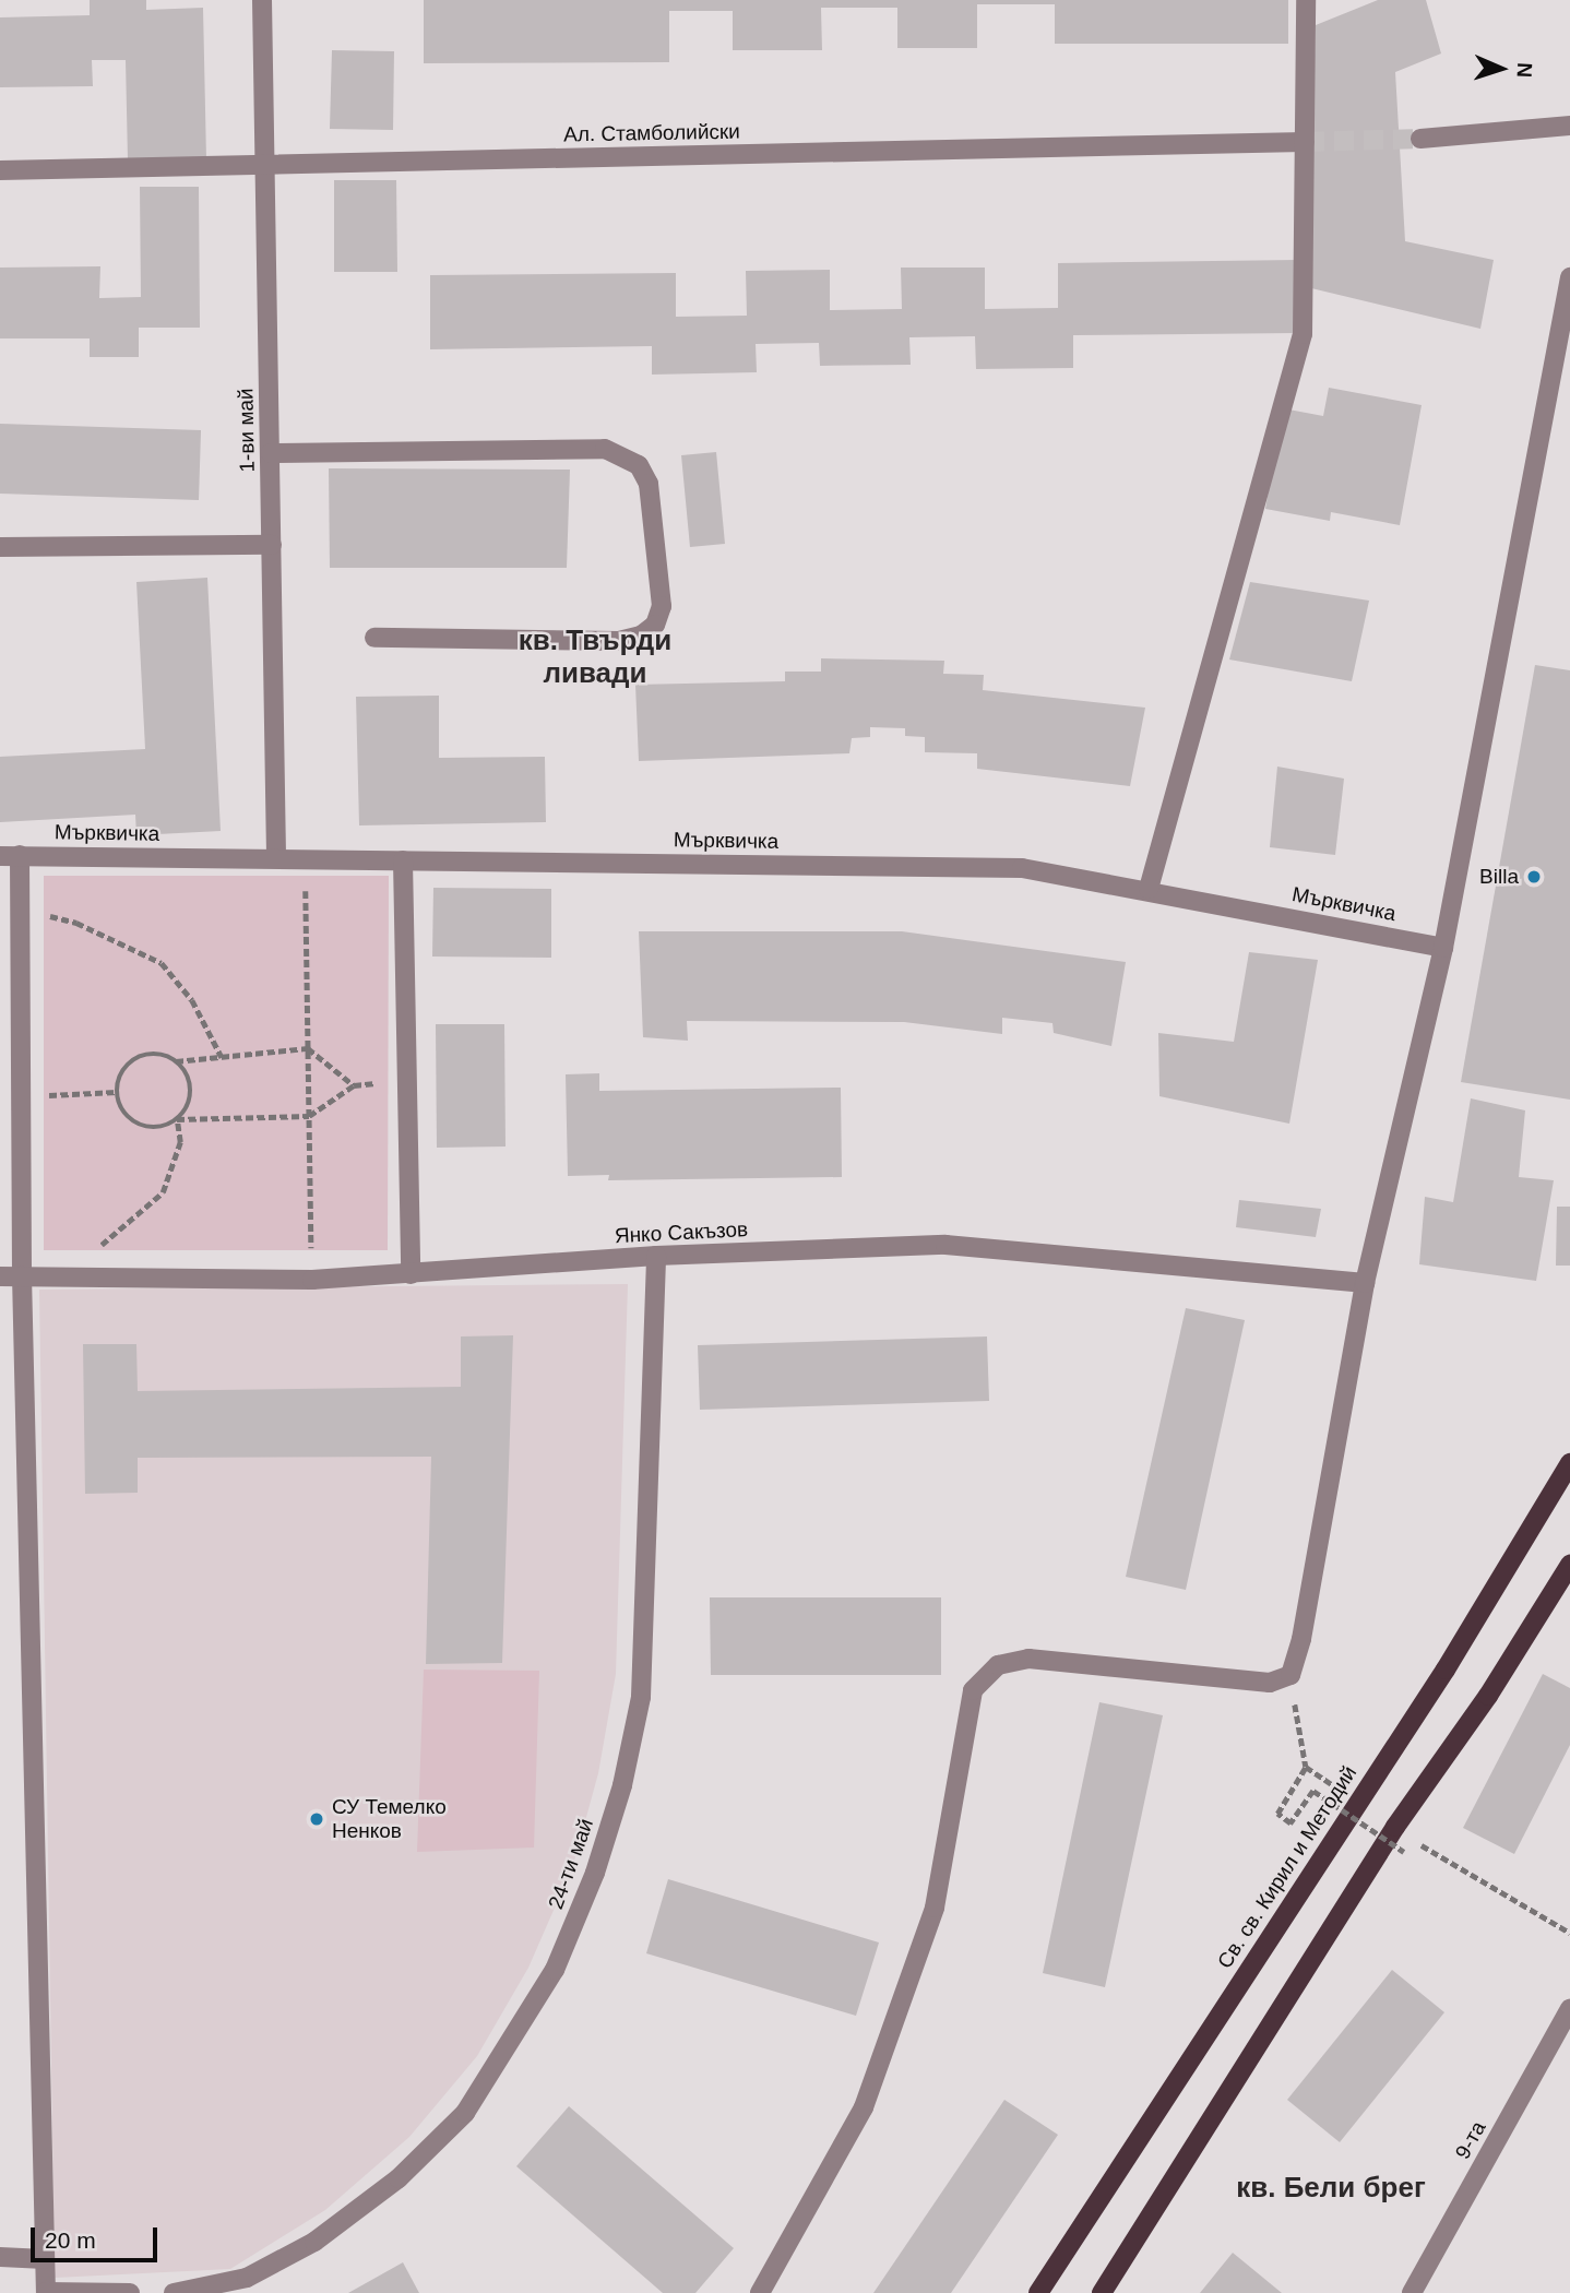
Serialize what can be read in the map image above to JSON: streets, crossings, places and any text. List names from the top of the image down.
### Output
{
  "streets": {
    "main road": ["Св. св. Кирил и Методий"],
    "street": [
      "Ал. Стамболийски",
      "1-ви май",
      "Мърквичка",
      "Янко Сакъзов",
      "24-ти май",
      "9-та"
    ]
  },
  "crossings": [
    ["Ал. Стамболийски", "1-ви май"],
    ["1-ви май", "Мърквичка"],
    ["Янко Сакъзов", "24-ти май"]
  ],
  "districts": ["кв. Твърди ливади", "кв. Бели брег"],
  "places": ["Billa", "СУ Темелко Ненков"],
  "scale_bar": "20 m",
  "north": "right"
}
